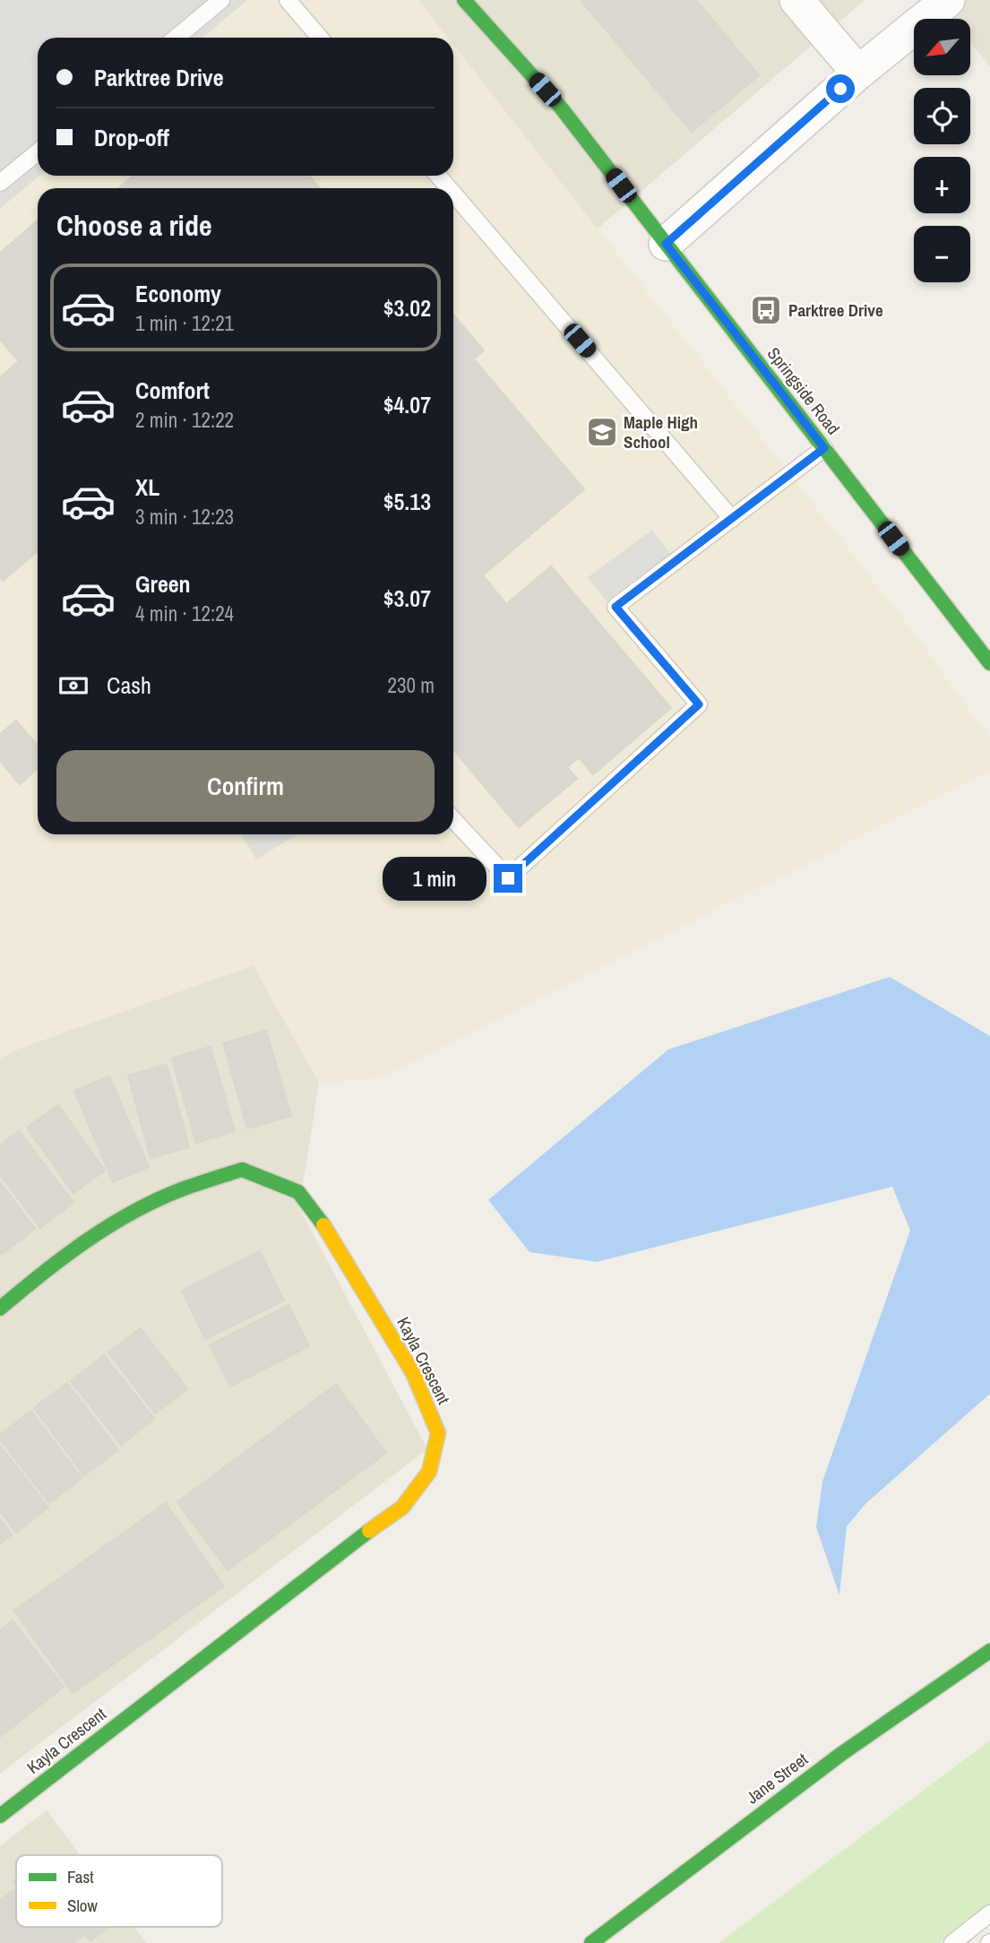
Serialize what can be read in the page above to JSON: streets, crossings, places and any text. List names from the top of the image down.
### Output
{
  "streets": {
    "street": ["Springside Road", "Kayla Crescent", "Jane Street"]
  },
  "places": {
    "bus stop": ["Parktree Drive"],
    "school or university": ["Maple High School"]
  },
  "legend": ["Fast", "Slow"],
  "north": "bottom left",
  "page": {
    "map_buttons": ["+", "−"],
    "banner": ["Parktree Drive", "Drop-off"],
    "heading": "Choose a ride",
    "list": [
      {
        "name": "Economy",
        "note": "1 min · 12:21",
        "value": "$3.02"
      },
      {
        "name": "Comfort",
        "note": "2 min · 12:22",
        "value": "$4.07"
      },
      {
        "name": "XL",
        "note": "3 min · 12:23",
        "value": "$5.13"
      },
      {
        "name": "Green",
        "note": "4 min · 12:24",
        "value": "$3.07"
      }
    ],
    "pay": ["Cash", "230 m"],
    "buttons": "Confirm",
    "bubble": "1 min"
  }
}
